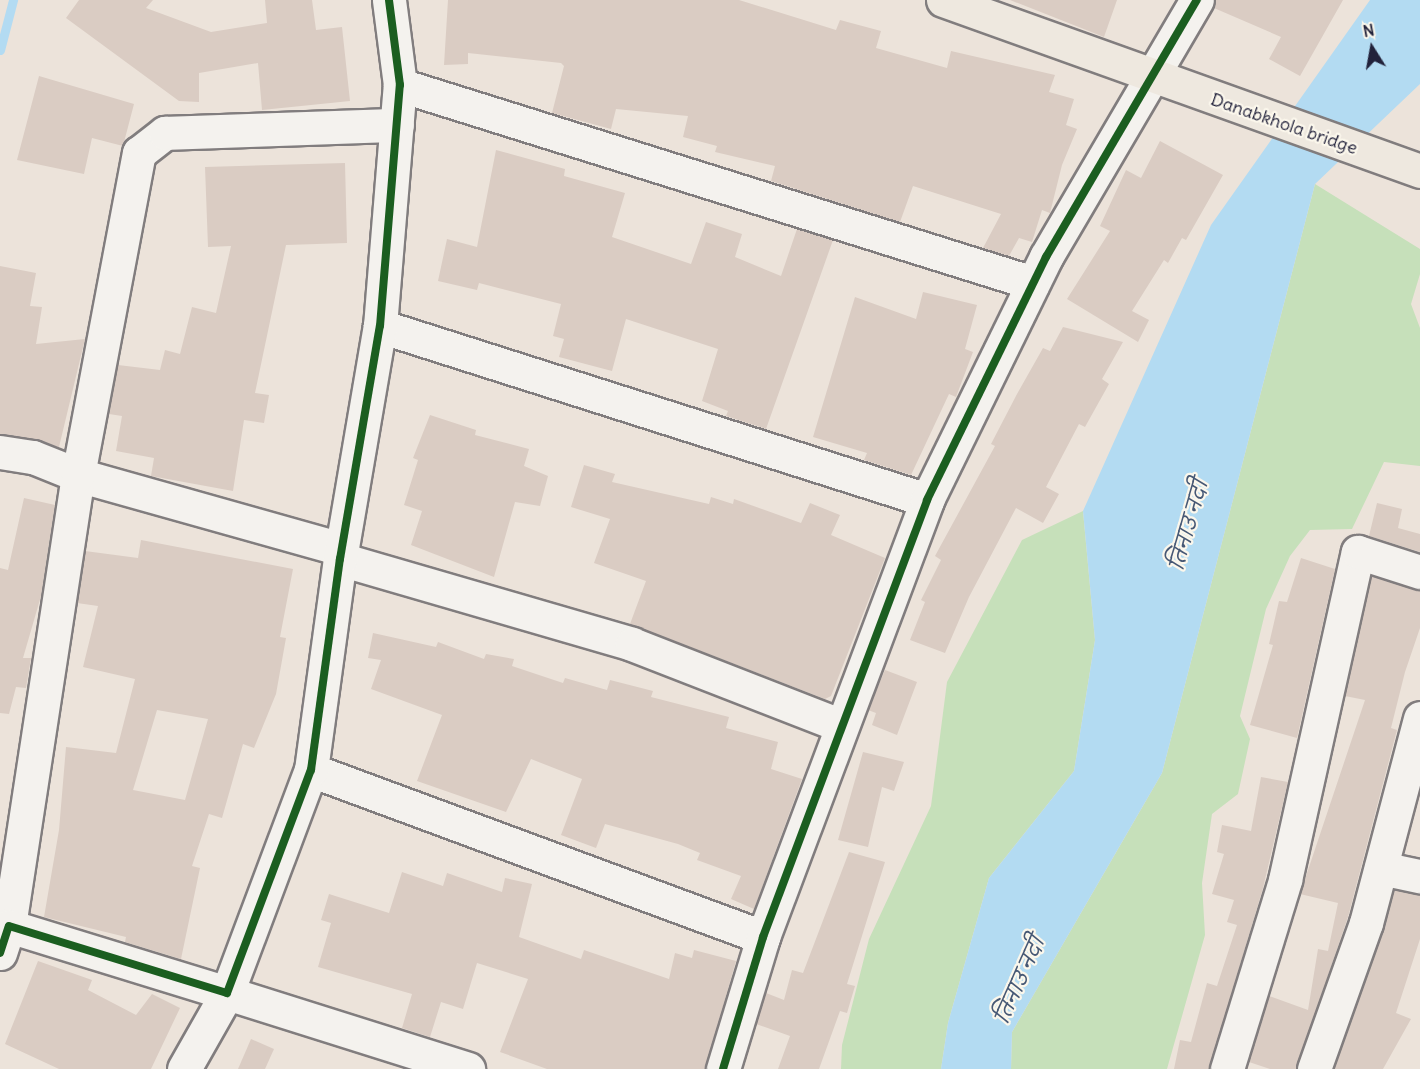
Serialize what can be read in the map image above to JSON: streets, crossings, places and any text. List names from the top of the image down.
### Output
{
  "streets": {
    "main road": ["Danabkhola bridge"]
  },
  "water": ["तिनाउ नदी"],
  "north": "top"
}
